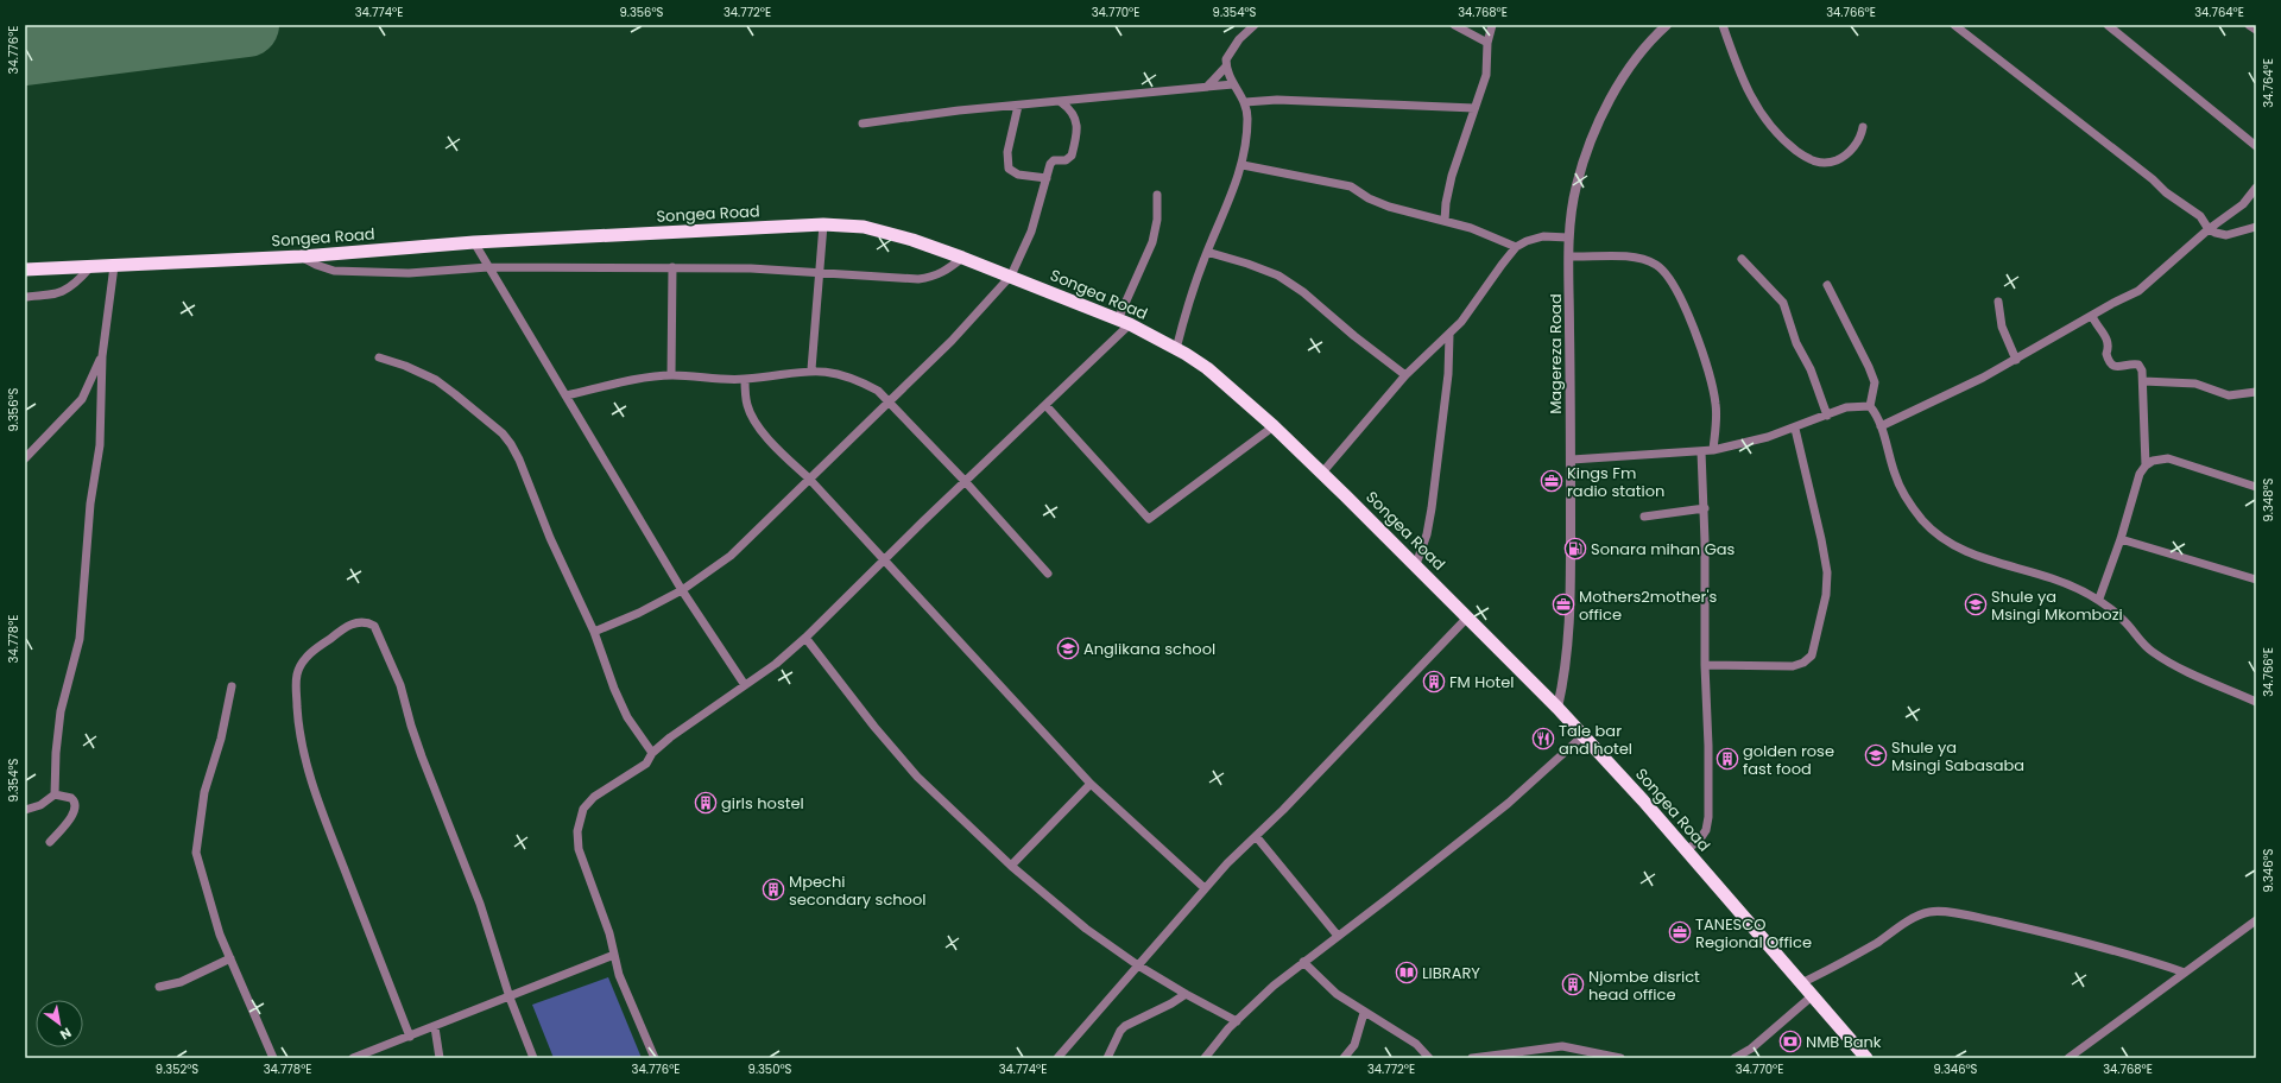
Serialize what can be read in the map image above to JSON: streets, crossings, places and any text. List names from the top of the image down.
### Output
{
  "streets": {
    "highway": ["Songea Road"],
    "street": ["Magereza Road"]
  },
  "crossings": [
    ["Songea Road", "Magereza Road"]
  ],
  "places": {
    "office": ["Kings Fm radio station", "Mothers2mother's office", "TANESCO Regional Office"],
    "fuel station": ["Sonara mihan Gas"],
    "school or university": ["Shule ya Msingi Mkombozi", "Anglikana school", "Shule ya Msingi Sabasaba"],
    "building": [
      "FM Hotel",
      "golden rose fast food",
      "girls hostel",
      "Mpechi secondary school",
      "Njombe disrict head office"
    ],
    "restaurant": ["Tale bar and hotel"],
    "library": ["LIBRARY"],
    "bank": ["NMB Bank"]
  },
  "north": "bottom right",
  "coordinates": [
    "34.774°E",
    "9.356°S",
    "34.772°E",
    "34.770°E",
    "9.354°S",
    "34.768°E",
    "34.766°E",
    "34.764°E",
    "34.776°E",
    "9.348°S",
    "34.778°E",
    "9.346°S",
    "9.352°S",
    "9.350°S"
  ]
}
